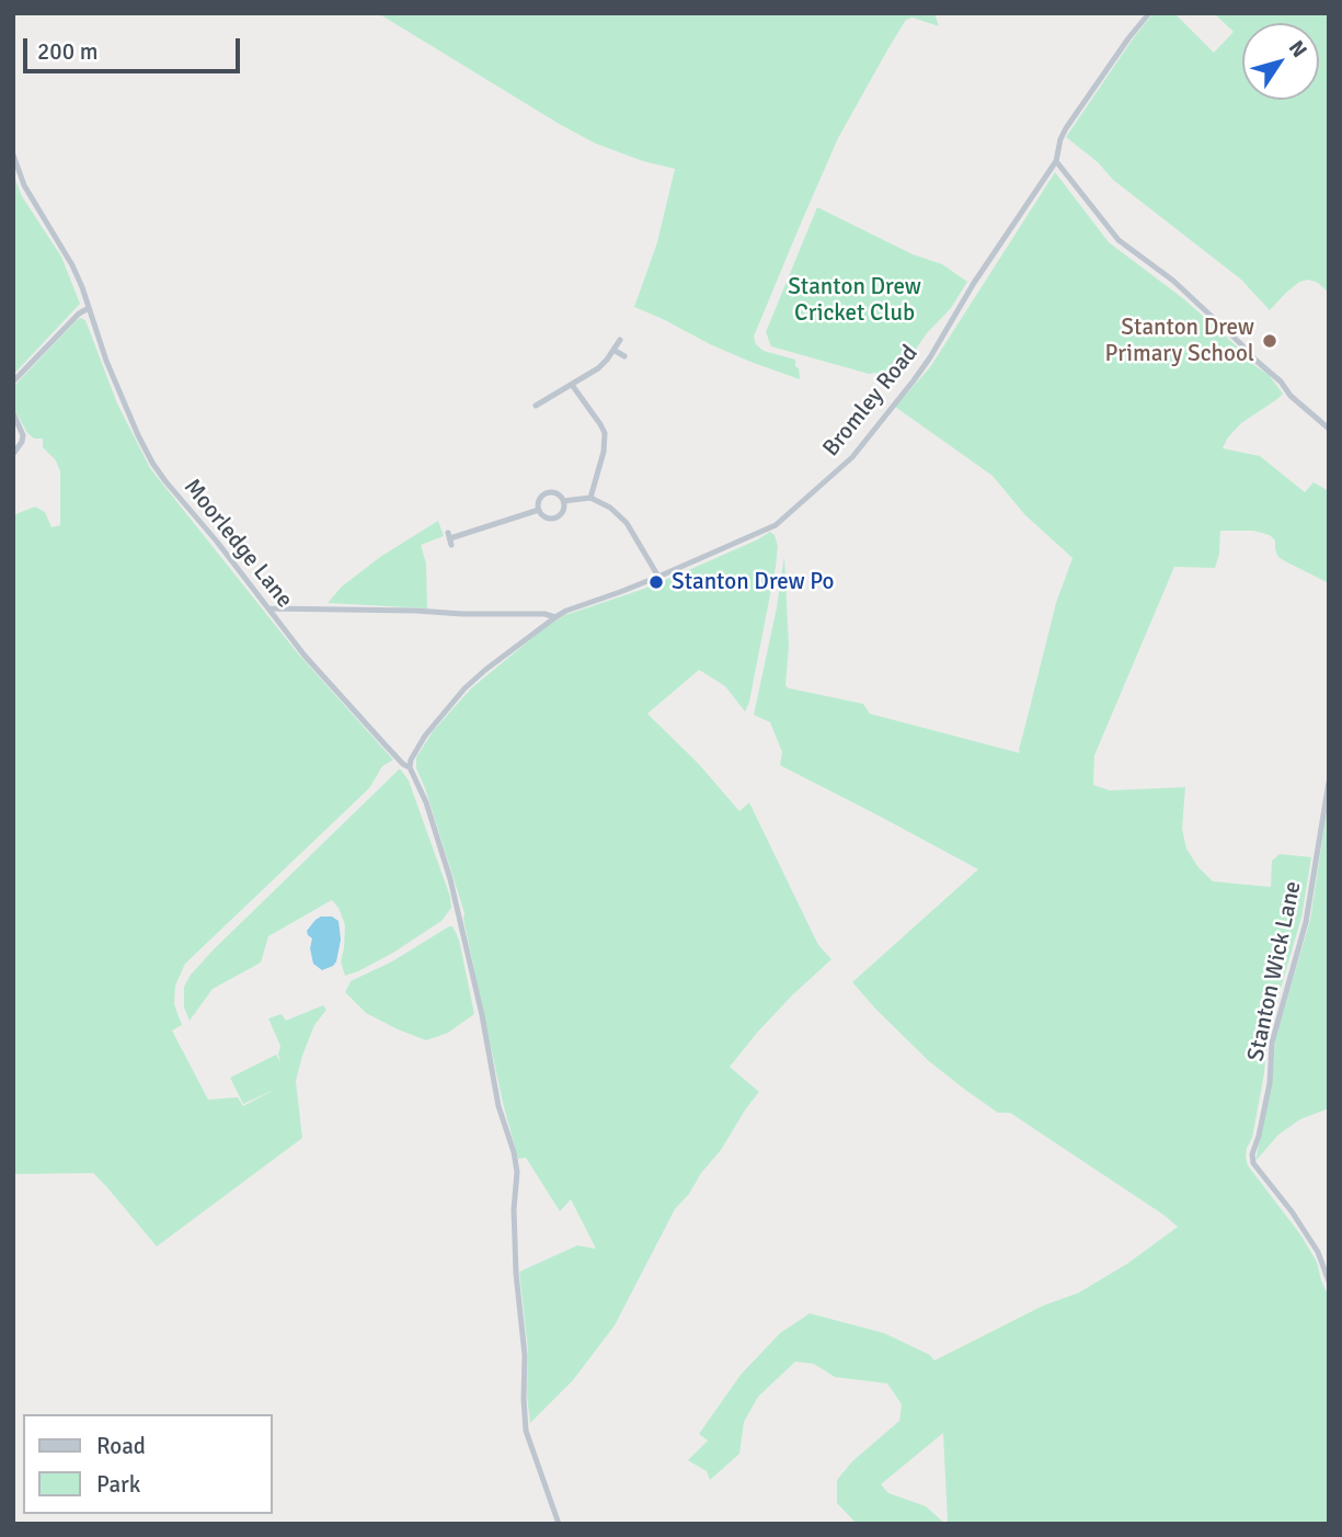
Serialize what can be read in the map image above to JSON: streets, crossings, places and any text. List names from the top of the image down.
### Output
{
  "streets": {
    "street": ["Bromley Road", "Moorledge Lane", "Stanton Wick Lane"]
  },
  "crossings": [
    ["Bromley Road", "Moorledge Lane"]
  ],
  "parks": ["Stanton Drew Cricket Club"],
  "places": ["Stanton Drew Primary School", "Stanton Drew Po"],
  "legend": ["Road", "Park"],
  "scale_bar": "200 m",
  "north": "top right"
}
